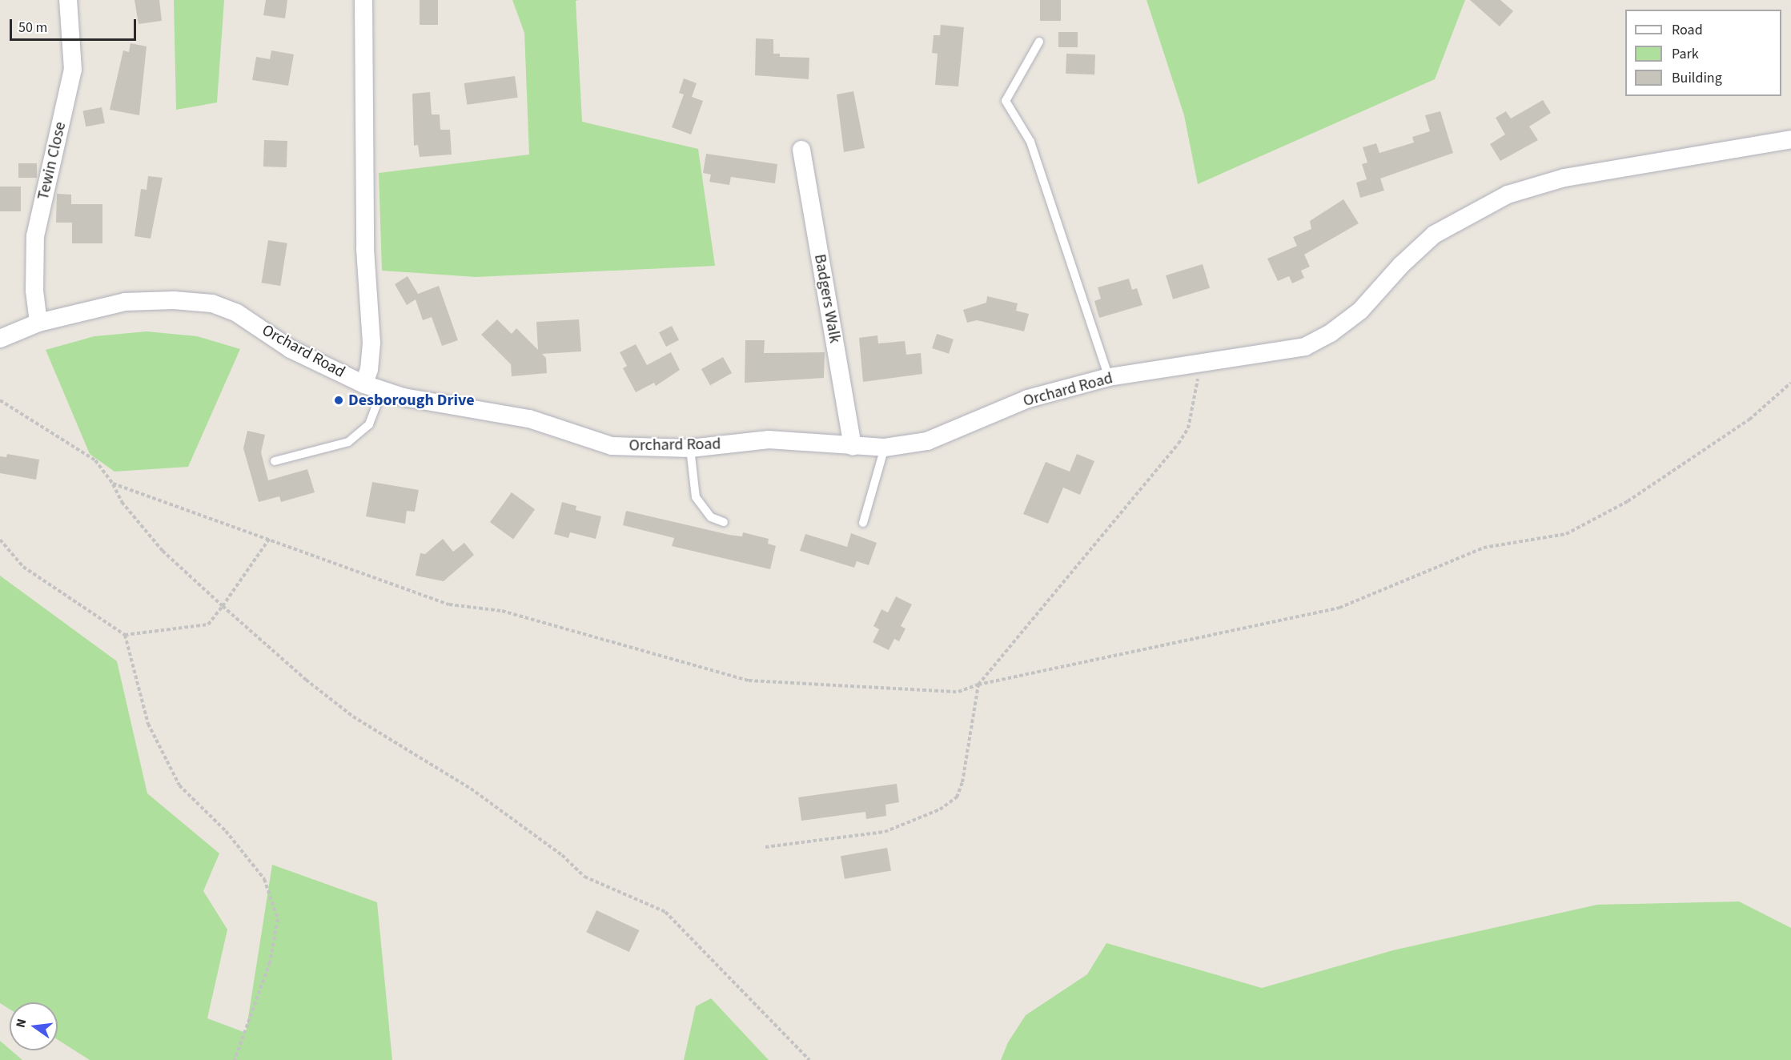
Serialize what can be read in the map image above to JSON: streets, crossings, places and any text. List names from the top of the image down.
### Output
{
  "streets": {
    "street": ["Tewin Close", "Badgers Walk", "Orchard Road"]
  },
  "crossings": [
    ["Tewin Close", "Orchard Road"],
    ["Badgers Walk", "Orchard Road"]
  ],
  "places": ["Desborough Drive"],
  "legend": ["Road", "Park", "Building"],
  "scale_bar": "50 m",
  "north": "left"
}
